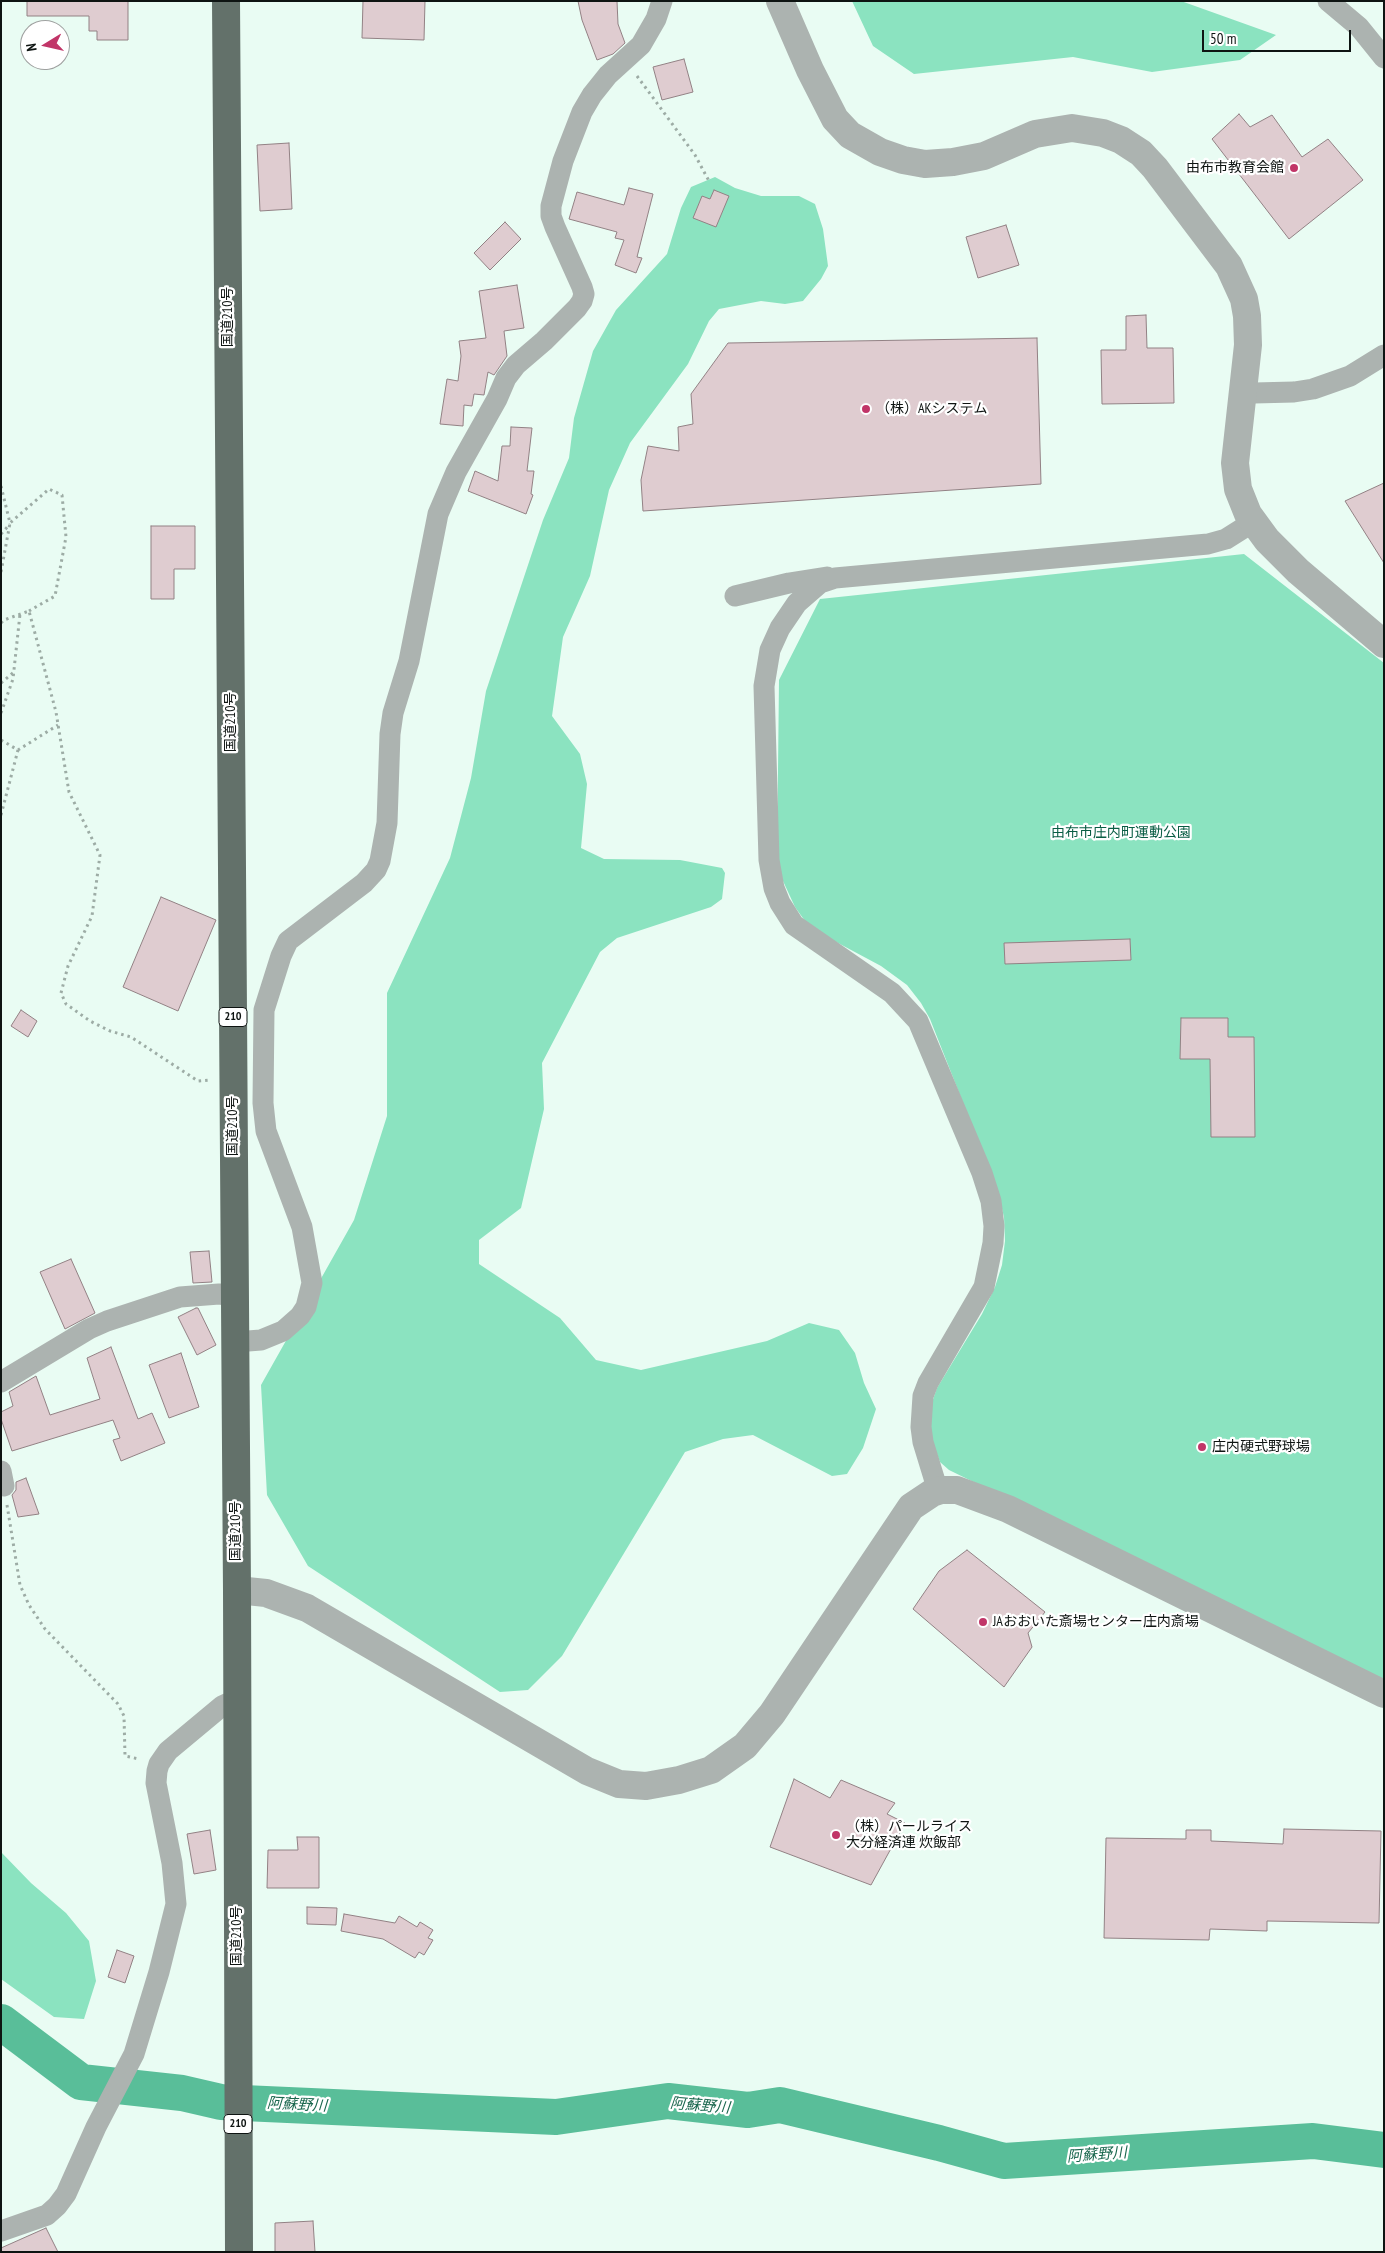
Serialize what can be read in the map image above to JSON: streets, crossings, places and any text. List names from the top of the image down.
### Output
{
  "streets": {
    "highway": ["国道210号", "210"]
  },
  "water": ["阿蘇野川"],
  "parks": ["由布市庄内町運動公園"],
  "places": [
    "由布市教育会館",
    "（株）AKシステム",
    "庄内硬式野球場",
    "JAおおいた斎場センター庄内斎場",
    "（株）パールライス 大分経済連 炊飯部"
  ],
  "scale_bar": "50 m",
  "north": "left"
}
